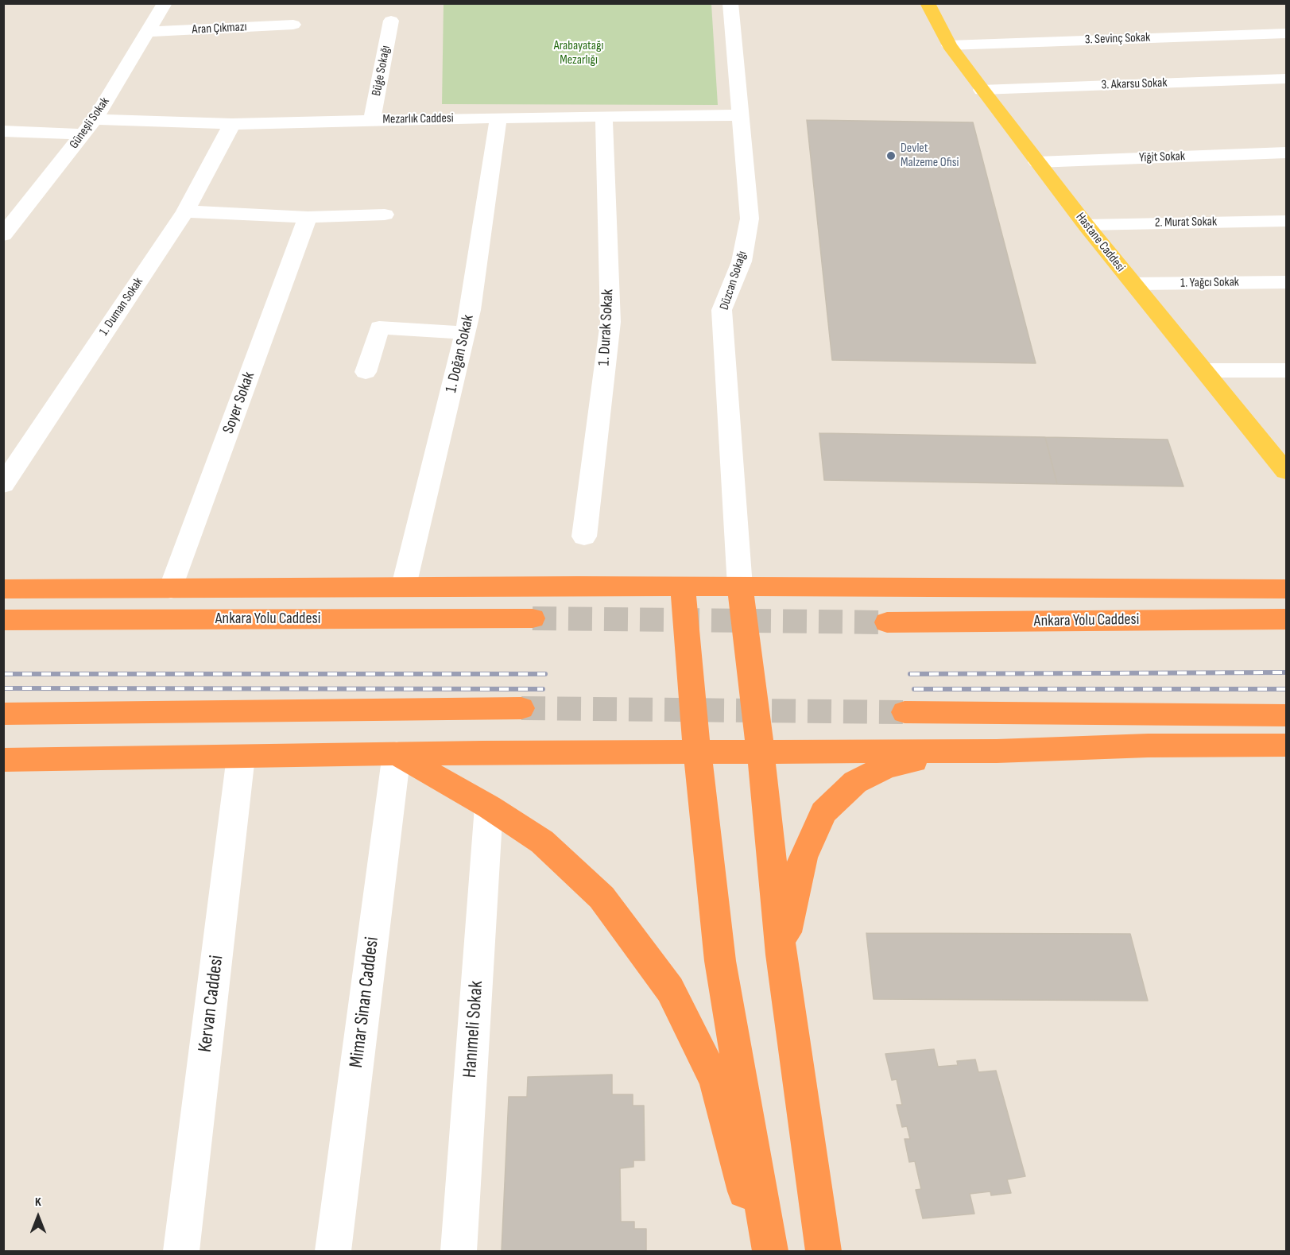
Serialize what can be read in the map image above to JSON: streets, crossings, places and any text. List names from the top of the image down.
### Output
{
  "streets": {
    "highway": ["Ankara Yolu Caddesi"],
    "main road": ["Hastane Caddesi"],
    "street": [
      "Aran Çıkmazı",
      "3. Sevinç Sokak",
      "Büge Sokağı",
      "3. Akarsu Sokak",
      "Mezarlık Caddesi",
      "Güneşli Sokak",
      "Yiğit Sokak",
      "2. Murat Sokak",
      "Düzcan Sokağı",
      "1. Yağcı Sokak",
      "1. Duman Sokak",
      "1. Durak Sokak",
      "1. Doğan Sokak",
      "Soyer Sokak",
      "Mimar Sinan Caddesi",
      "Kervan Caddesi",
      "Hanımeli Sokak"
    ]
  },
  "crossings": [
    ["Aran Çıkmazı", "Güneşli Sokak"],
    ["3. Sevinç Sokak", "Hastane Caddesi"],
    ["Büge Sokağı", "Mezarlık Caddesi"],
    ["3. Akarsu Sokak", "Hastane Caddesi"],
    ["Mezarlık Caddesi", "Güneşli Sokak"],
    ["Mezarlık Caddesi", "Düzcan Sokağı"],
    ["Mezarlık Caddesi", "1. Duman Sokak"],
    ["Mezarlık Caddesi", "1. Durak Sokak"],
    ["Mezarlık Caddesi", "1. Doğan Sokak"],
    ["Yiğit Sokak", "Hastane Caddesi"],
    ["2. Murat Sokak", "Hastane Caddesi"],
    ["Hastane Caddesi", "1. Yağcı Sokak"]
  ],
  "parks": ["Arabayatağı Mezarlığı"],
  "places": ["Devlet Malzeme Ofisi"],
  "north": "top"
}
